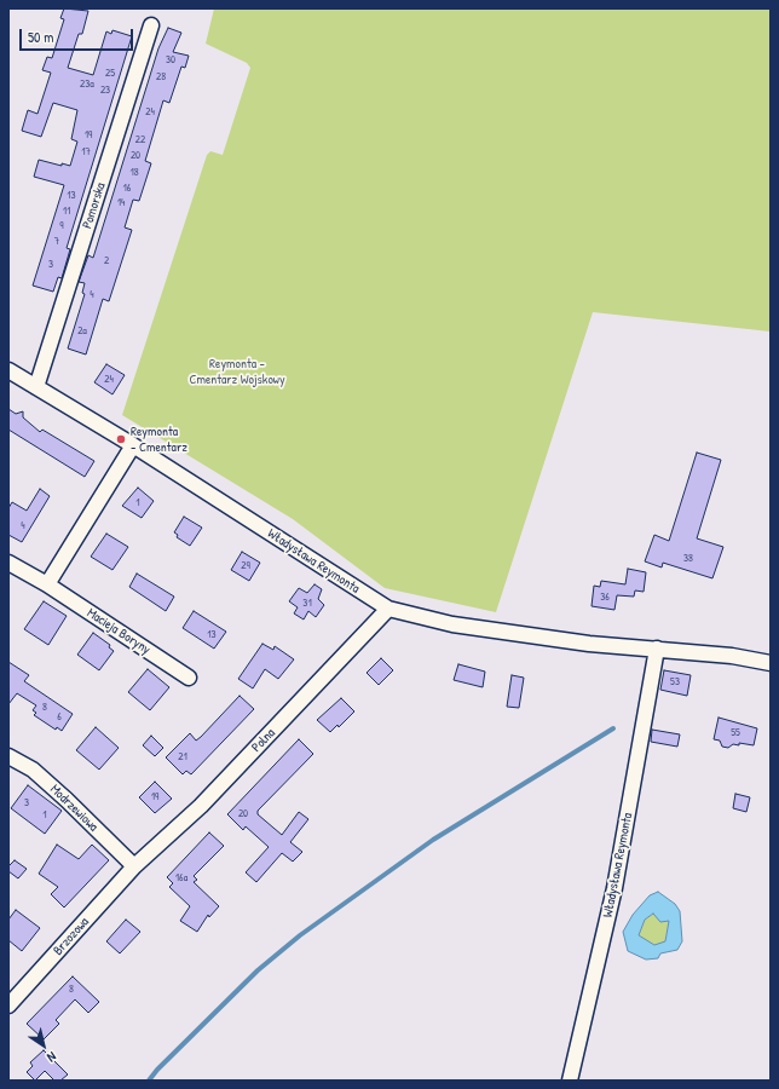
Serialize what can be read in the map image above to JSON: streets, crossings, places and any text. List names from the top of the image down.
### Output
{
  "streets": {
    "street": [
      "Pomorska",
      "Władysława Reymonta",
      "Macieja Boryny",
      "Polna",
      "Modrzewiowa",
      "Brzozowa"
    ]
  },
  "crossings": [
    ["Pomorska", "Władysława Reymonta"],
    ["Władysława Reymonta", "Polna"],
    ["Polna", "Modrzewiowa"],
    ["Polna", "Brzozowa"],
    ["Modrzewiowa", "Brzozowa"]
  ],
  "parks": ["Reymonta - Cmentarz Wojskowy"],
  "places": ["Reymonta - Cmentarz"],
  "house_numbers": [
    "30",
    "25",
    "28",
    "23a",
    "23",
    "24",
    "19",
    "22",
    "17",
    "20",
    "18",
    "16",
    "13",
    "14",
    "11",
    "9",
    "7",
    "2",
    "3",
    "4",
    "2a",
    "24",
    "1",
    "4",
    "38",
    "29",
    "36",
    "31",
    "13",
    "53",
    "8",
    "6",
    "55",
    "21",
    "19",
    "3",
    "20",
    "1",
    "16a",
    "8"
  ],
  "scale_bar": "50 m",
  "north": "bottom right"
}
